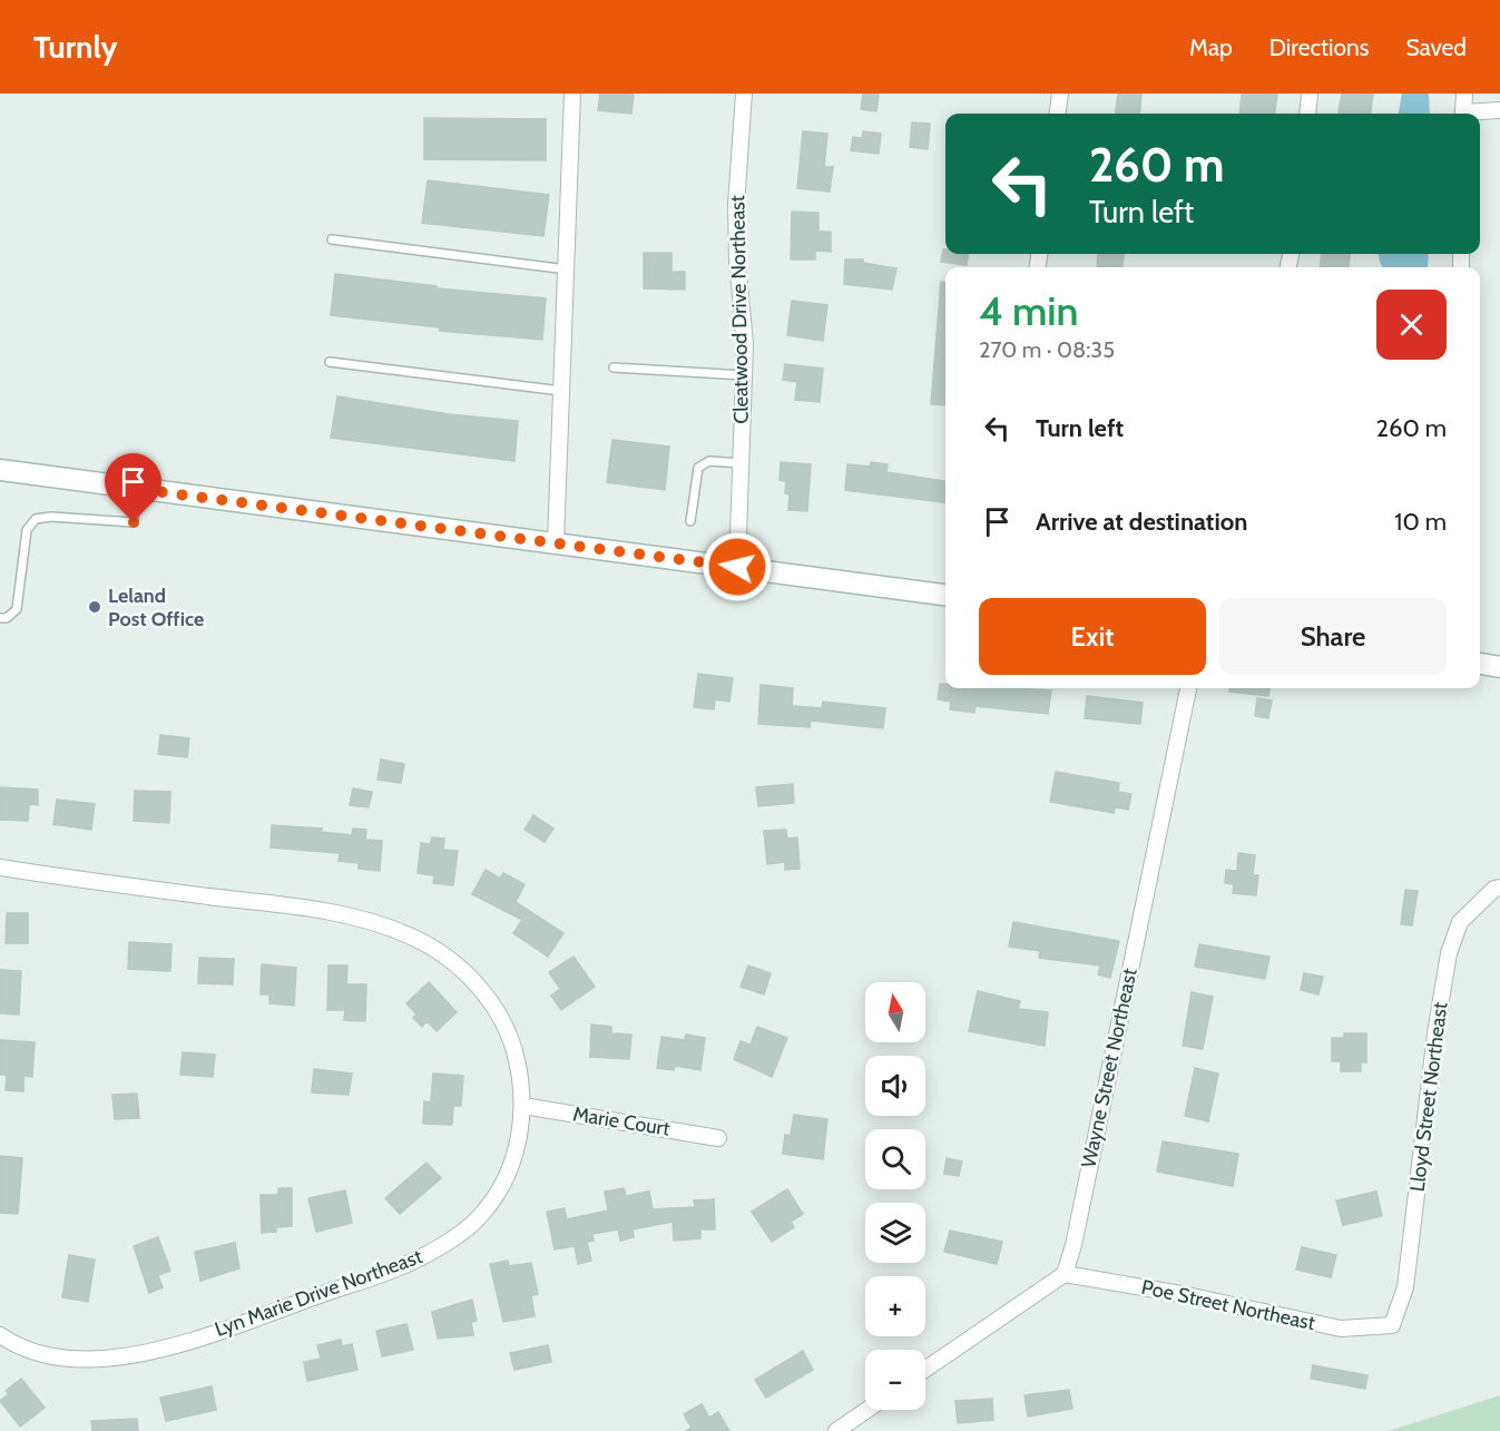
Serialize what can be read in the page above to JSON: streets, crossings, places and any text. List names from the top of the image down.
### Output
{
  "streets": {
    "street": [
      "Cleatwood Drive Northeast",
      "Wayne Street Northeast",
      "Lloyd Street Northeast",
      "Marie Court",
      "Lyn Marie Drive Northeast",
      "Poe Street Northeast"
    ]
  },
  "crossings": [
    ["Wayne Street Northeast", "Poe Street Northeast"],
    ["Lloyd Street Northeast", "Poe Street Northeast"],
    ["Marie Court", "Lyn Marie Drive Northeast"]
  ],
  "places": ["Leland Post Office"],
  "north": "top",
  "page": {
    "header": "Turnly",
    "nav": ["Map", "Directions", "Saved"],
    "turn": ["260 m", "Turn left"],
    "heading": ["4 min", "270 m · 08:35"],
    "list": [
      {
        "name": "Turn left",
        "value": "260 m"
      },
      {
        "name": "Arrive at destination",
        "value": "10 m"
      }
    ],
    "buttons": ["Exit", "Share"],
    "map_buttons": ["+", "−"]
  }
}
